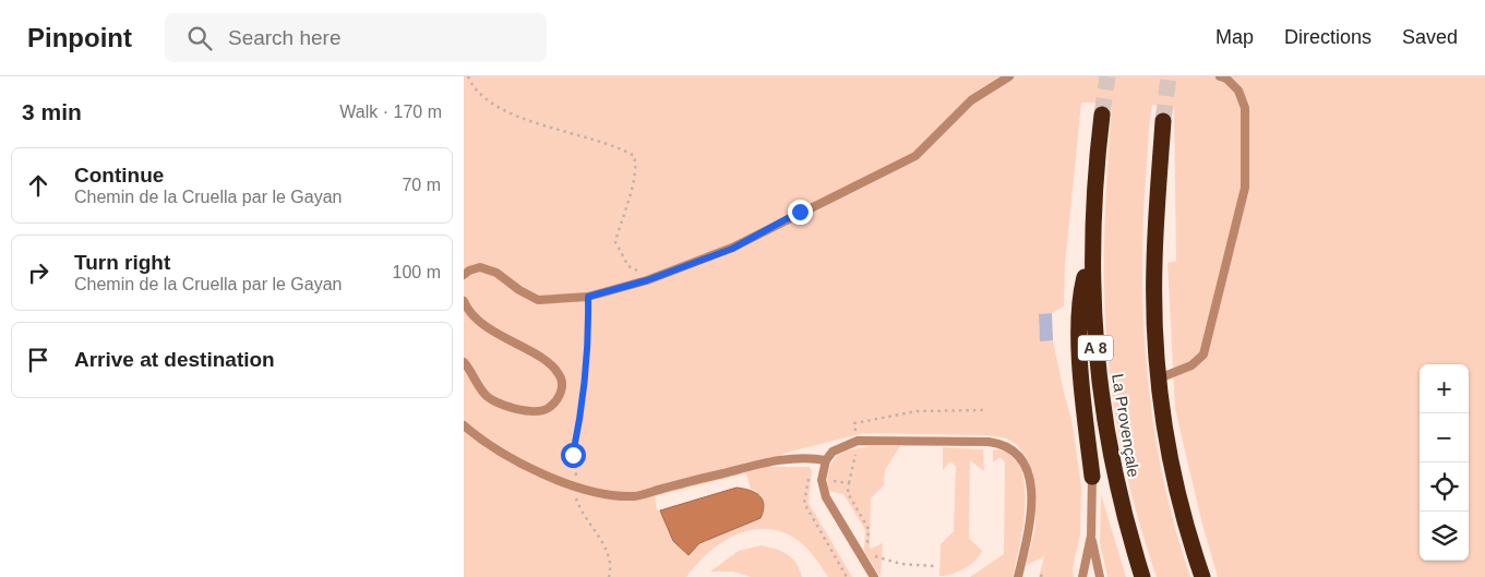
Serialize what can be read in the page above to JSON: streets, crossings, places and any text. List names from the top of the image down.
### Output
{
  "streets": {
    "highway": ["A 8", "La Provençale"]
  },
  "page": {
    "header": "Pinpoint",
    "search": "Search here",
    "nav": ["Map", "Directions", "Saved"],
    "heading": ["3 min", "Walk · 170 m"],
    "list": [
      ["Continue", "Chemin de la Cruella par le Gayan", "70 m"],
      ["Turn right", "Chemin de la Cruella par le Gayan", "100 m"],
      "Arrive at destination"
    ],
    "map_buttons": ["+", "−"]
  }
}
